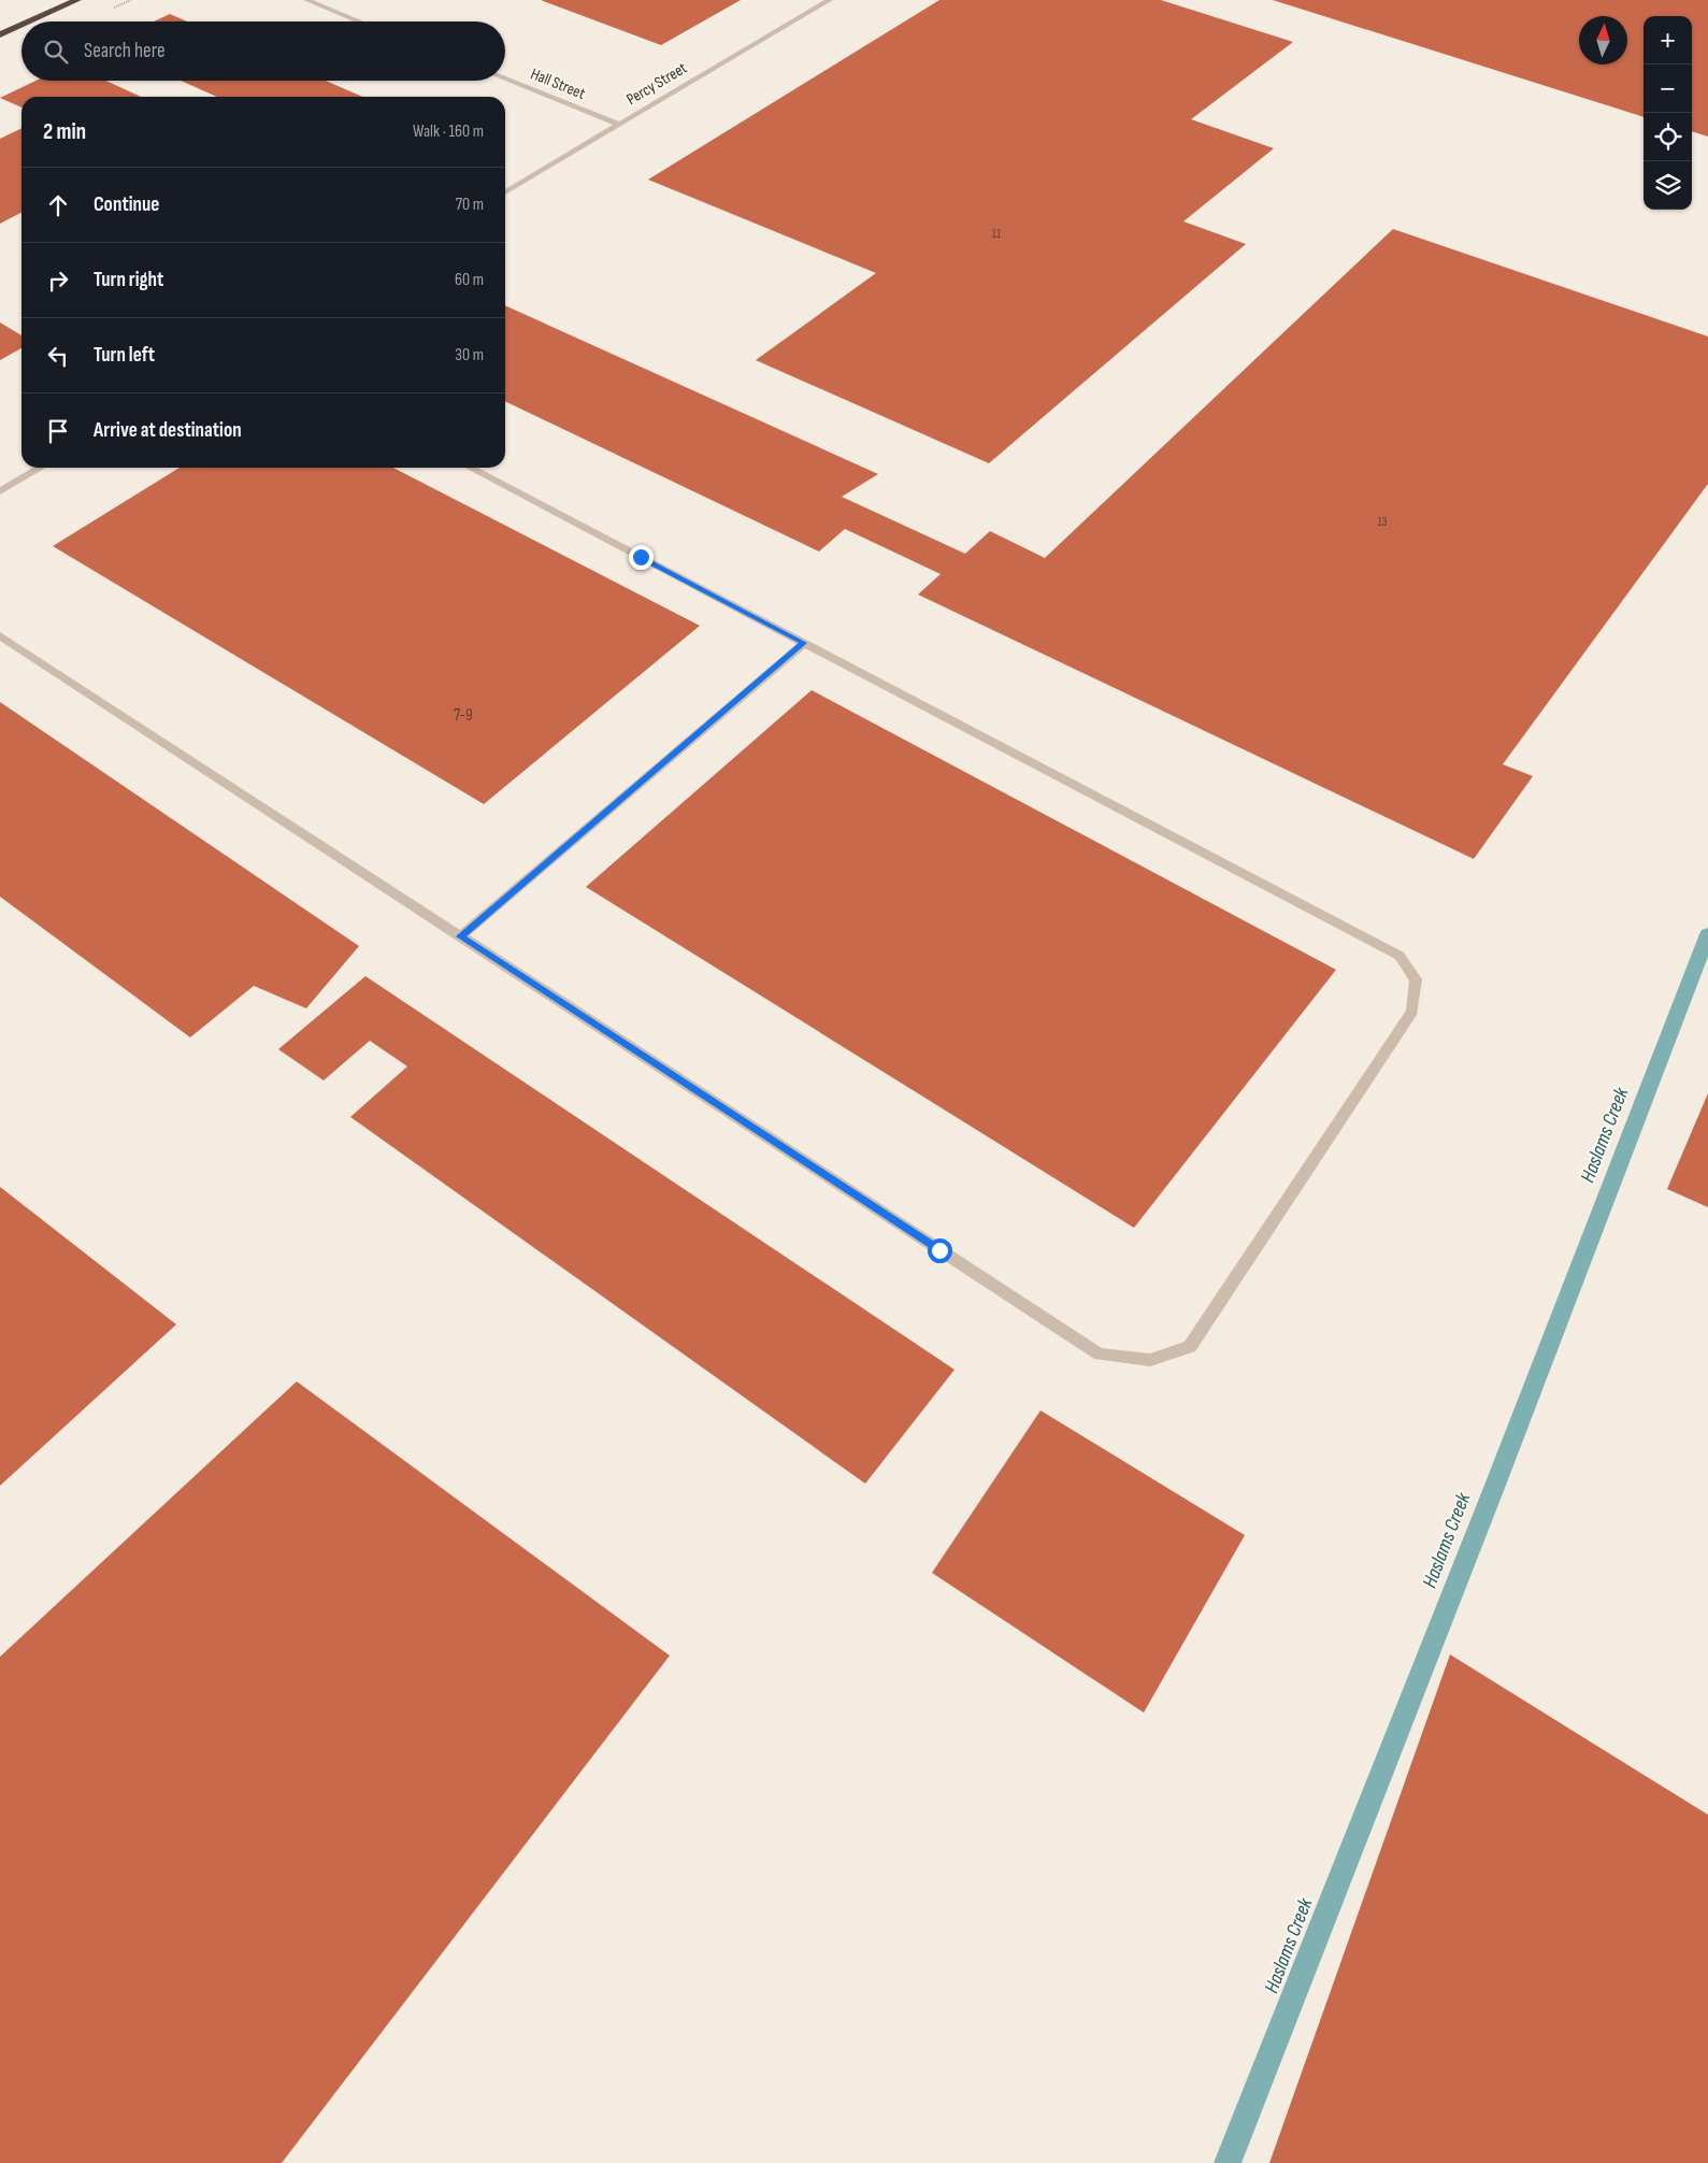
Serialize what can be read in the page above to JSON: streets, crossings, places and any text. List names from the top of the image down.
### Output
{
  "streets": {
    "street": ["Hall Street", "Percy Street"]
  },
  "crossings": [
    ["Hall Street", "Percy Street"]
  ],
  "water": ["Haslams Creek"],
  "house_numbers": ["11", "13", "7-9"],
  "north": "top",
  "page": {
    "map_buttons": ["+", "−"],
    "search": "Search here",
    "heading": ["2 min", "Walk · 160 m"],
    "list": [
      ["Continue", "70 m"],
      ["Turn right", "60 m"],
      ["Turn left", "30 m"],
      "Arrive at destination"
    ]
  }
}
